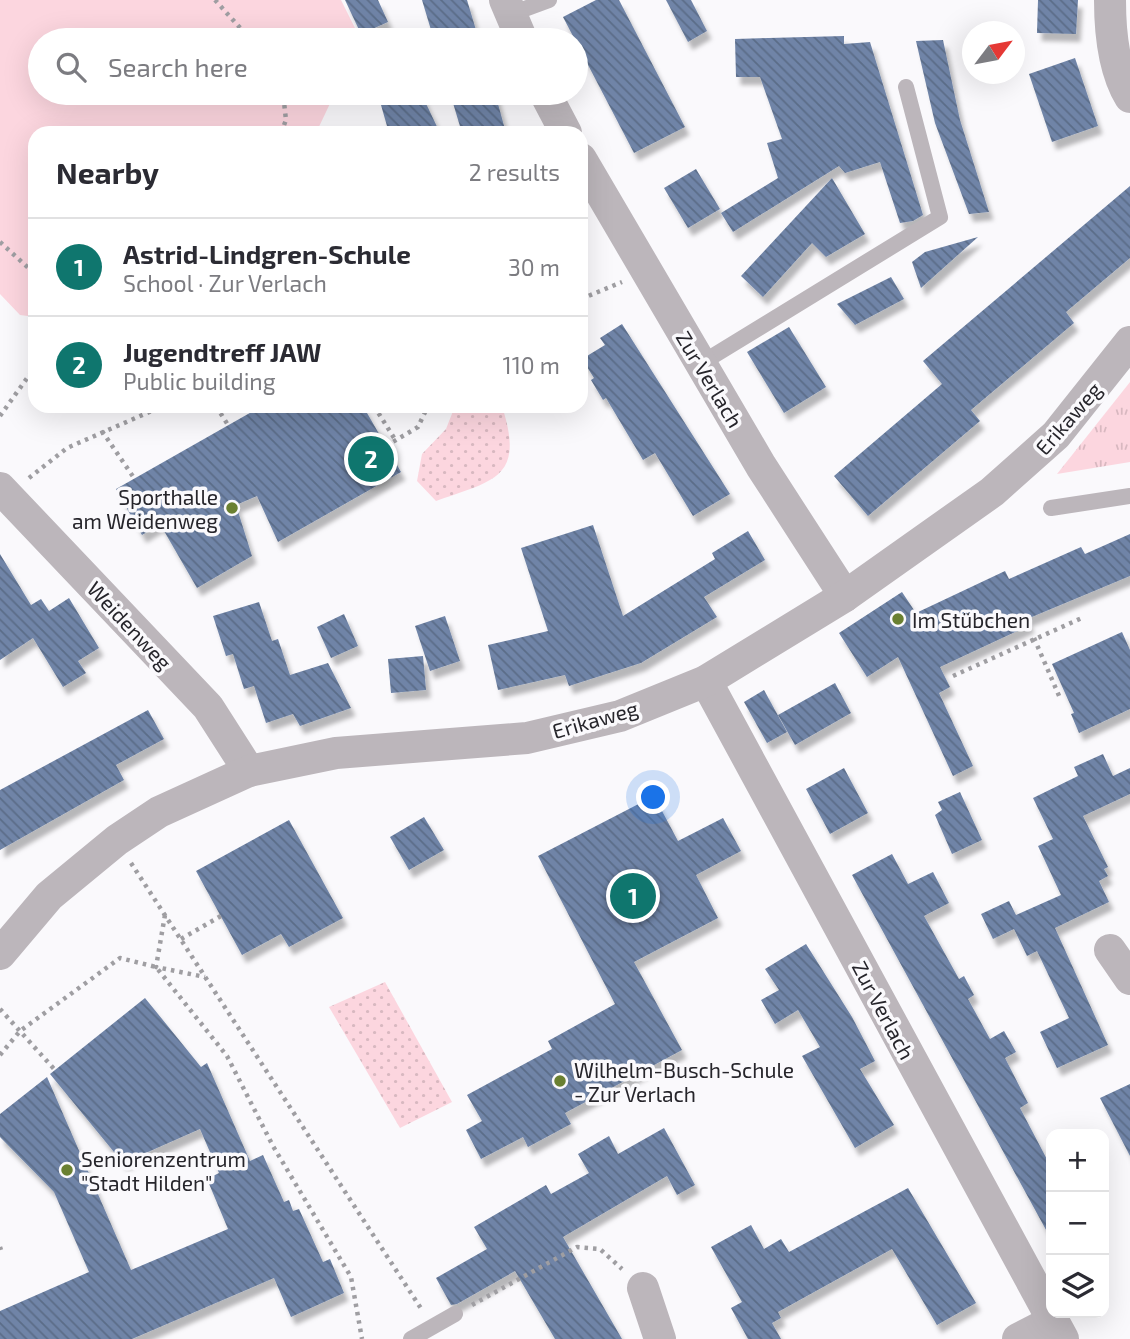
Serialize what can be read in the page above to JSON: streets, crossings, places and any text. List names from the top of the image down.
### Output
{
  "streets": {
    "street": ["Zur Verlach", "Erikaweg", "Weidenweg"]
  },
  "crossings": [
    ["Zur Verlach", "Erikaweg"],
    ["Erikaweg", "Weidenweg"]
  ],
  "places": [
    "Sporthalle am Weidenweg",
    "Im Stübchen",
    "Wilhelm-Busch-Schule - Zur Verlach",
    "Seniorenzentrum \"Stadt Hilden\""
  ],
  "north": "top right",
  "page": {
    "search": "Search here",
    "heading": ["Nearby", "2 results"],
    "list": [
      {
        "mark": "1",
        "name": "Astrid-Lindgren-Schule",
        "note": "School · Zur Verlach",
        "value": "30 m"
      },
      {
        "mark": "2",
        "name": "Jugendtreff JAW",
        "note": "Public building",
        "value": "110 m"
      }
    ],
    "pins": ["2", "1"],
    "map_buttons": ["+", "−"]
  }
}
